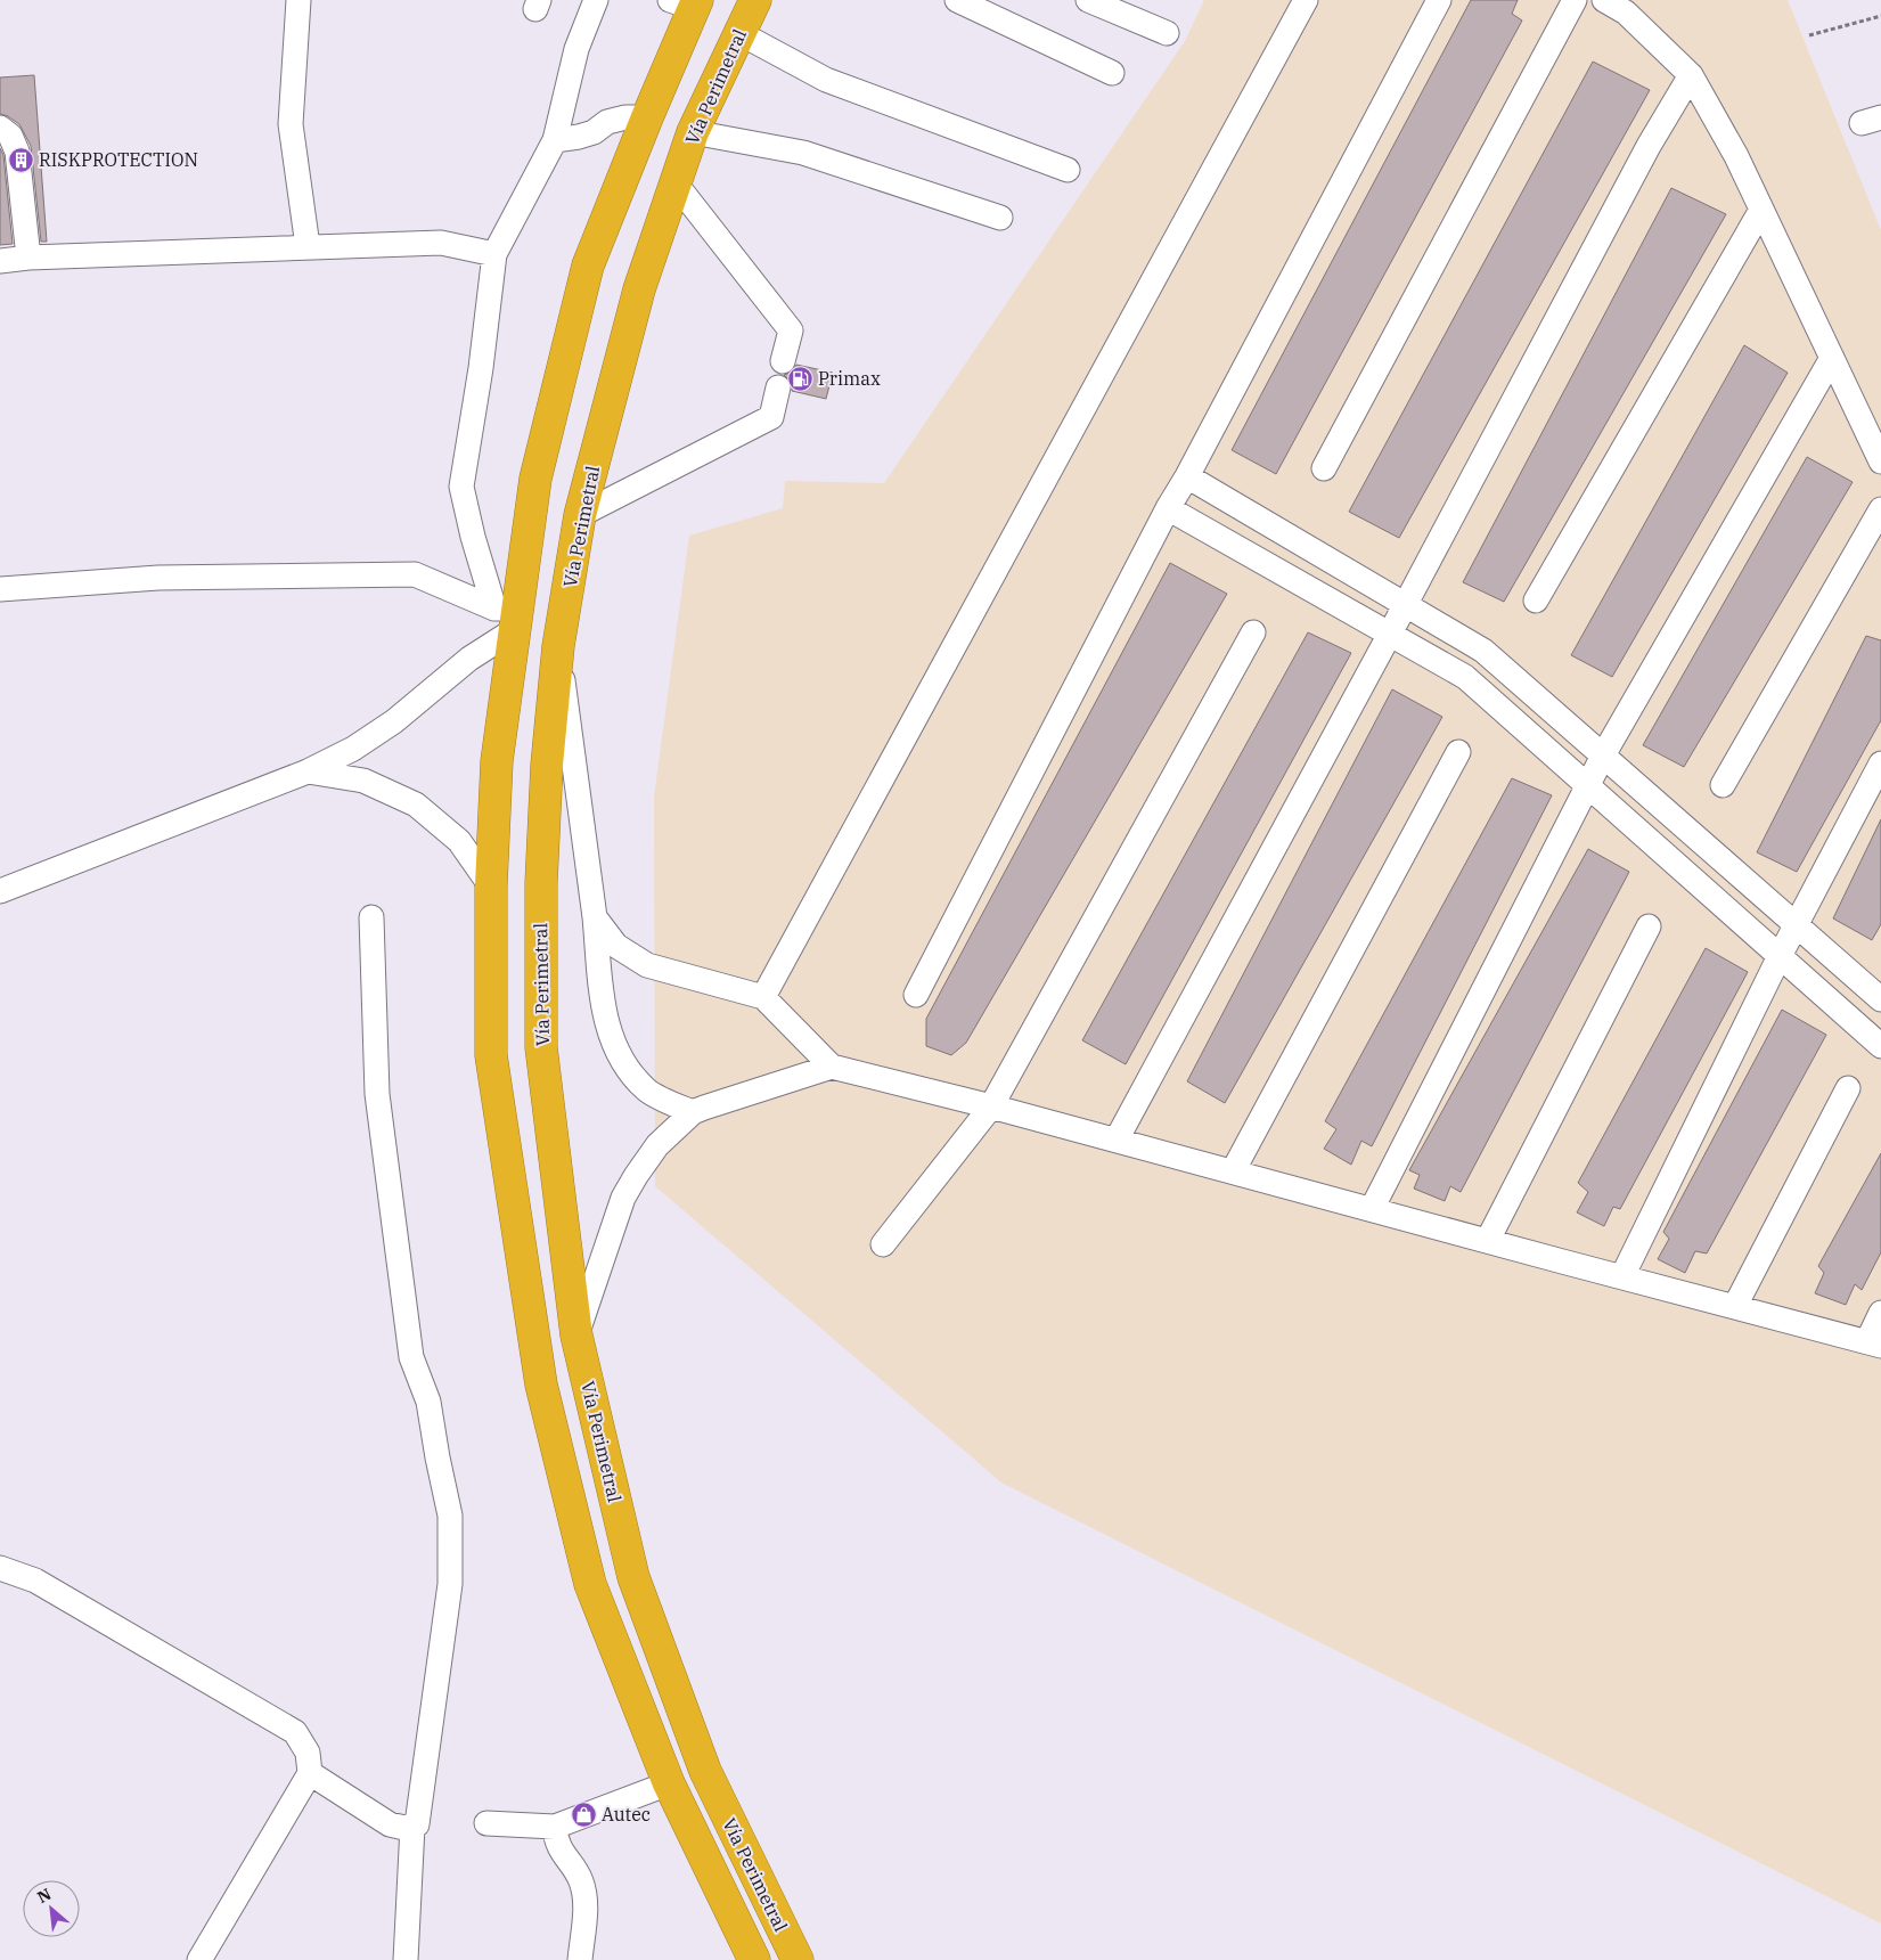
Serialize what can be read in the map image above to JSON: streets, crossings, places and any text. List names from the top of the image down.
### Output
{
  "streets": {
    "highway": ["Vía Perimetral"]
  },
  "places": {
    "building": ["RISKPROTECTION"],
    "fuel station": ["Primax"],
    "shop": ["Autec"]
  },
  "north": "top left"
}
